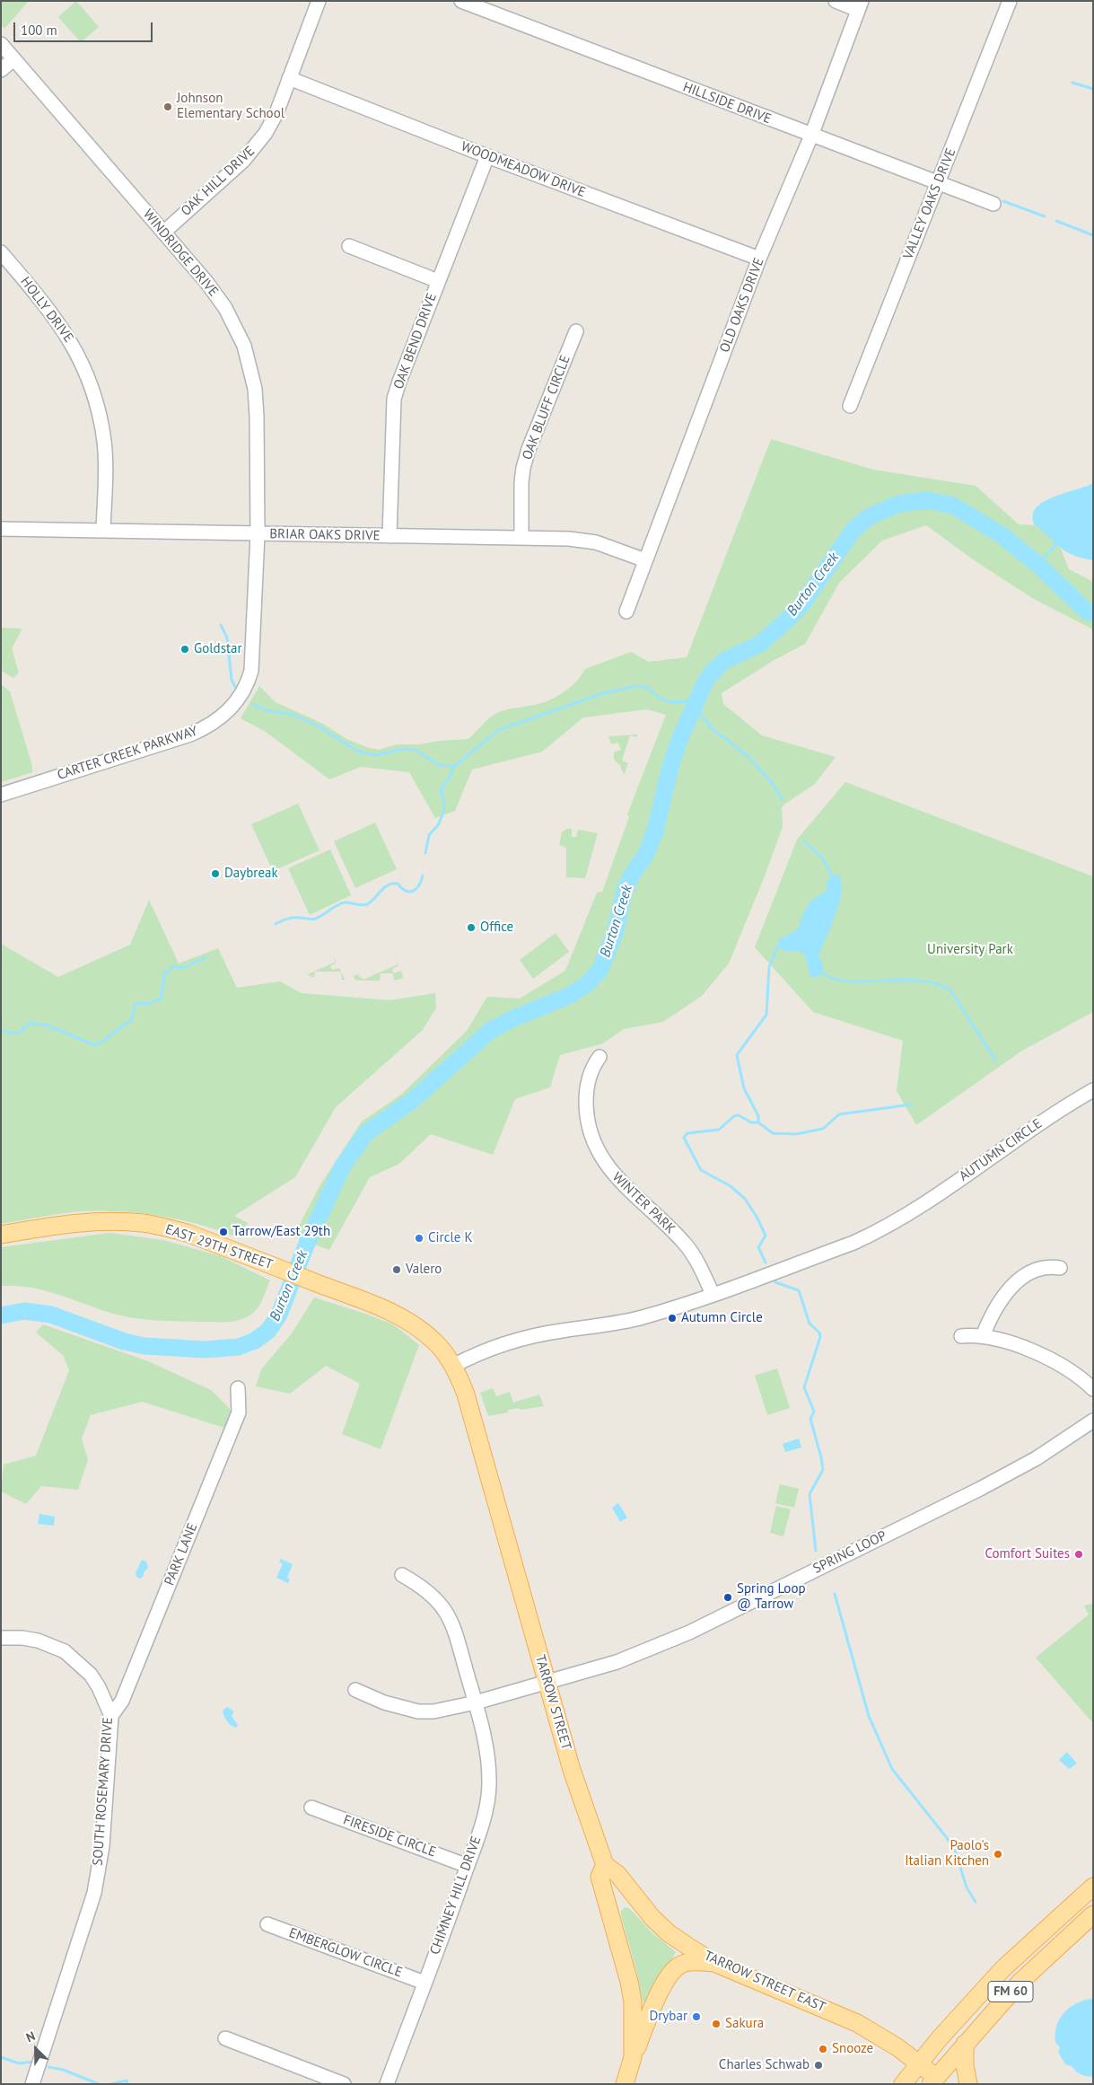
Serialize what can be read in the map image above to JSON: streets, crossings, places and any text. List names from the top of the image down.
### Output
{
  "streets": {
    "main road": [
      "EAST 29TH STREET",
      "TARROW STREET",
      "TARROW STREET EAST",
      "FM 60"
    ],
    "street": [
      "HILLSIDE DRIVE",
      "WOODMEADOW DRIVE",
      "OAK HILL DRIVE",
      "VALLEY OAKS DRIVE",
      "WINDRIDGE DRIVE",
      "OLD OAKS DRIVE",
      "HOLLY DRIVE",
      "OAK BEND DRIVE",
      "OAK BLUFF CIRCLE",
      "BRIAR OAKS DRIVE",
      "CARTER CREEK PARKWAY",
      "AUTUMN CIRCLE",
      "WINTER PARK",
      "SPRING LOOP",
      "PARK LANE",
      "SOUTH ROSEMARY DRIVE",
      "FIRESIDE CIRCLE",
      "CHIMNEY HILL DRIVE",
      "EMBERGLOW CIRCLE"
    ]
  },
  "crossings": [
    ["HILLSIDE DRIVE", "VALLEY OAKS DRIVE"],
    ["HILLSIDE DRIVE", "OLD OAKS DRIVE"],
    ["WOODMEADOW DRIVE", "OAK HILL DRIVE"],
    ["WOODMEADOW DRIVE", "OLD OAKS DRIVE"],
    ["WOODMEADOW DRIVE", "OAK BEND DRIVE"],
    ["OAK HILL DRIVE", "WINDRIDGE DRIVE"],
    ["WINDRIDGE DRIVE", "BRIAR OAKS DRIVE"],
    ["WINDRIDGE DRIVE", "CARTER CREEK PARKWAY"],
    ["OLD OAKS DRIVE", "BRIAR OAKS DRIVE"],
    ["HOLLY DRIVE", "BRIAR OAKS DRIVE"],
    ["OAK BEND DRIVE", "BRIAR OAKS DRIVE"],
    ["OAK BLUFF CIRCLE", "BRIAR OAKS DRIVE"],
    ["BRIAR OAKS DRIVE", "CARTER CREEK PARKWAY"],
    ["AUTUMN CIRCLE", "WINTER PARK"],
    ["AUTUMN CIRCLE", "TARROW STREET"],
    ["EAST 29TH STREET", "TARROW STREET"],
    ["SPRING LOOP", "TARROW STREET"],
    ["SPRING LOOP", "CHIMNEY HILL DRIVE"],
    ["PARK LANE", "SOUTH ROSEMARY DRIVE"],
    ["TARROW STREET", "TARROW STREET EAST"],
    ["FIRESIDE CIRCLE", "CHIMNEY HILL DRIVE"],
    ["CHIMNEY HILL DRIVE", "EMBERGLOW CIRCLE"],
    ["TARROW STREET EAST", "FM 60"]
  ],
  "water": ["Burton Creek"],
  "parks": ["University Park"],
  "places": [
    "Johnson Elementary School",
    "Goldstar",
    "Daybreak",
    "Office",
    "Tarrow/East 29th",
    "Circle K",
    "Valero",
    "Autumn Circle",
    "Comfort Suites",
    "Spring Loop @ Tarrow",
    "Paolo's Italian Kitchen",
    "Drybar",
    "Sakura",
    "Snooze",
    "Charles Schwab"
  ],
  "scale_bar": "100 m",
  "north": "top left"
}
